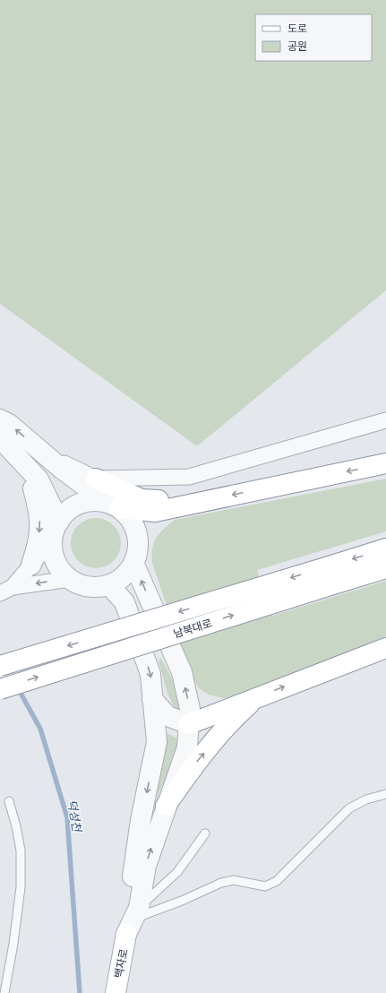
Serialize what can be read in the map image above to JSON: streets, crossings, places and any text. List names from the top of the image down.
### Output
{
  "streets": {
    "main road": ["남북대로", "백자로"]
  },
  "water": ["덕성천"],
  "legend": ["도로", "공원"]
}
